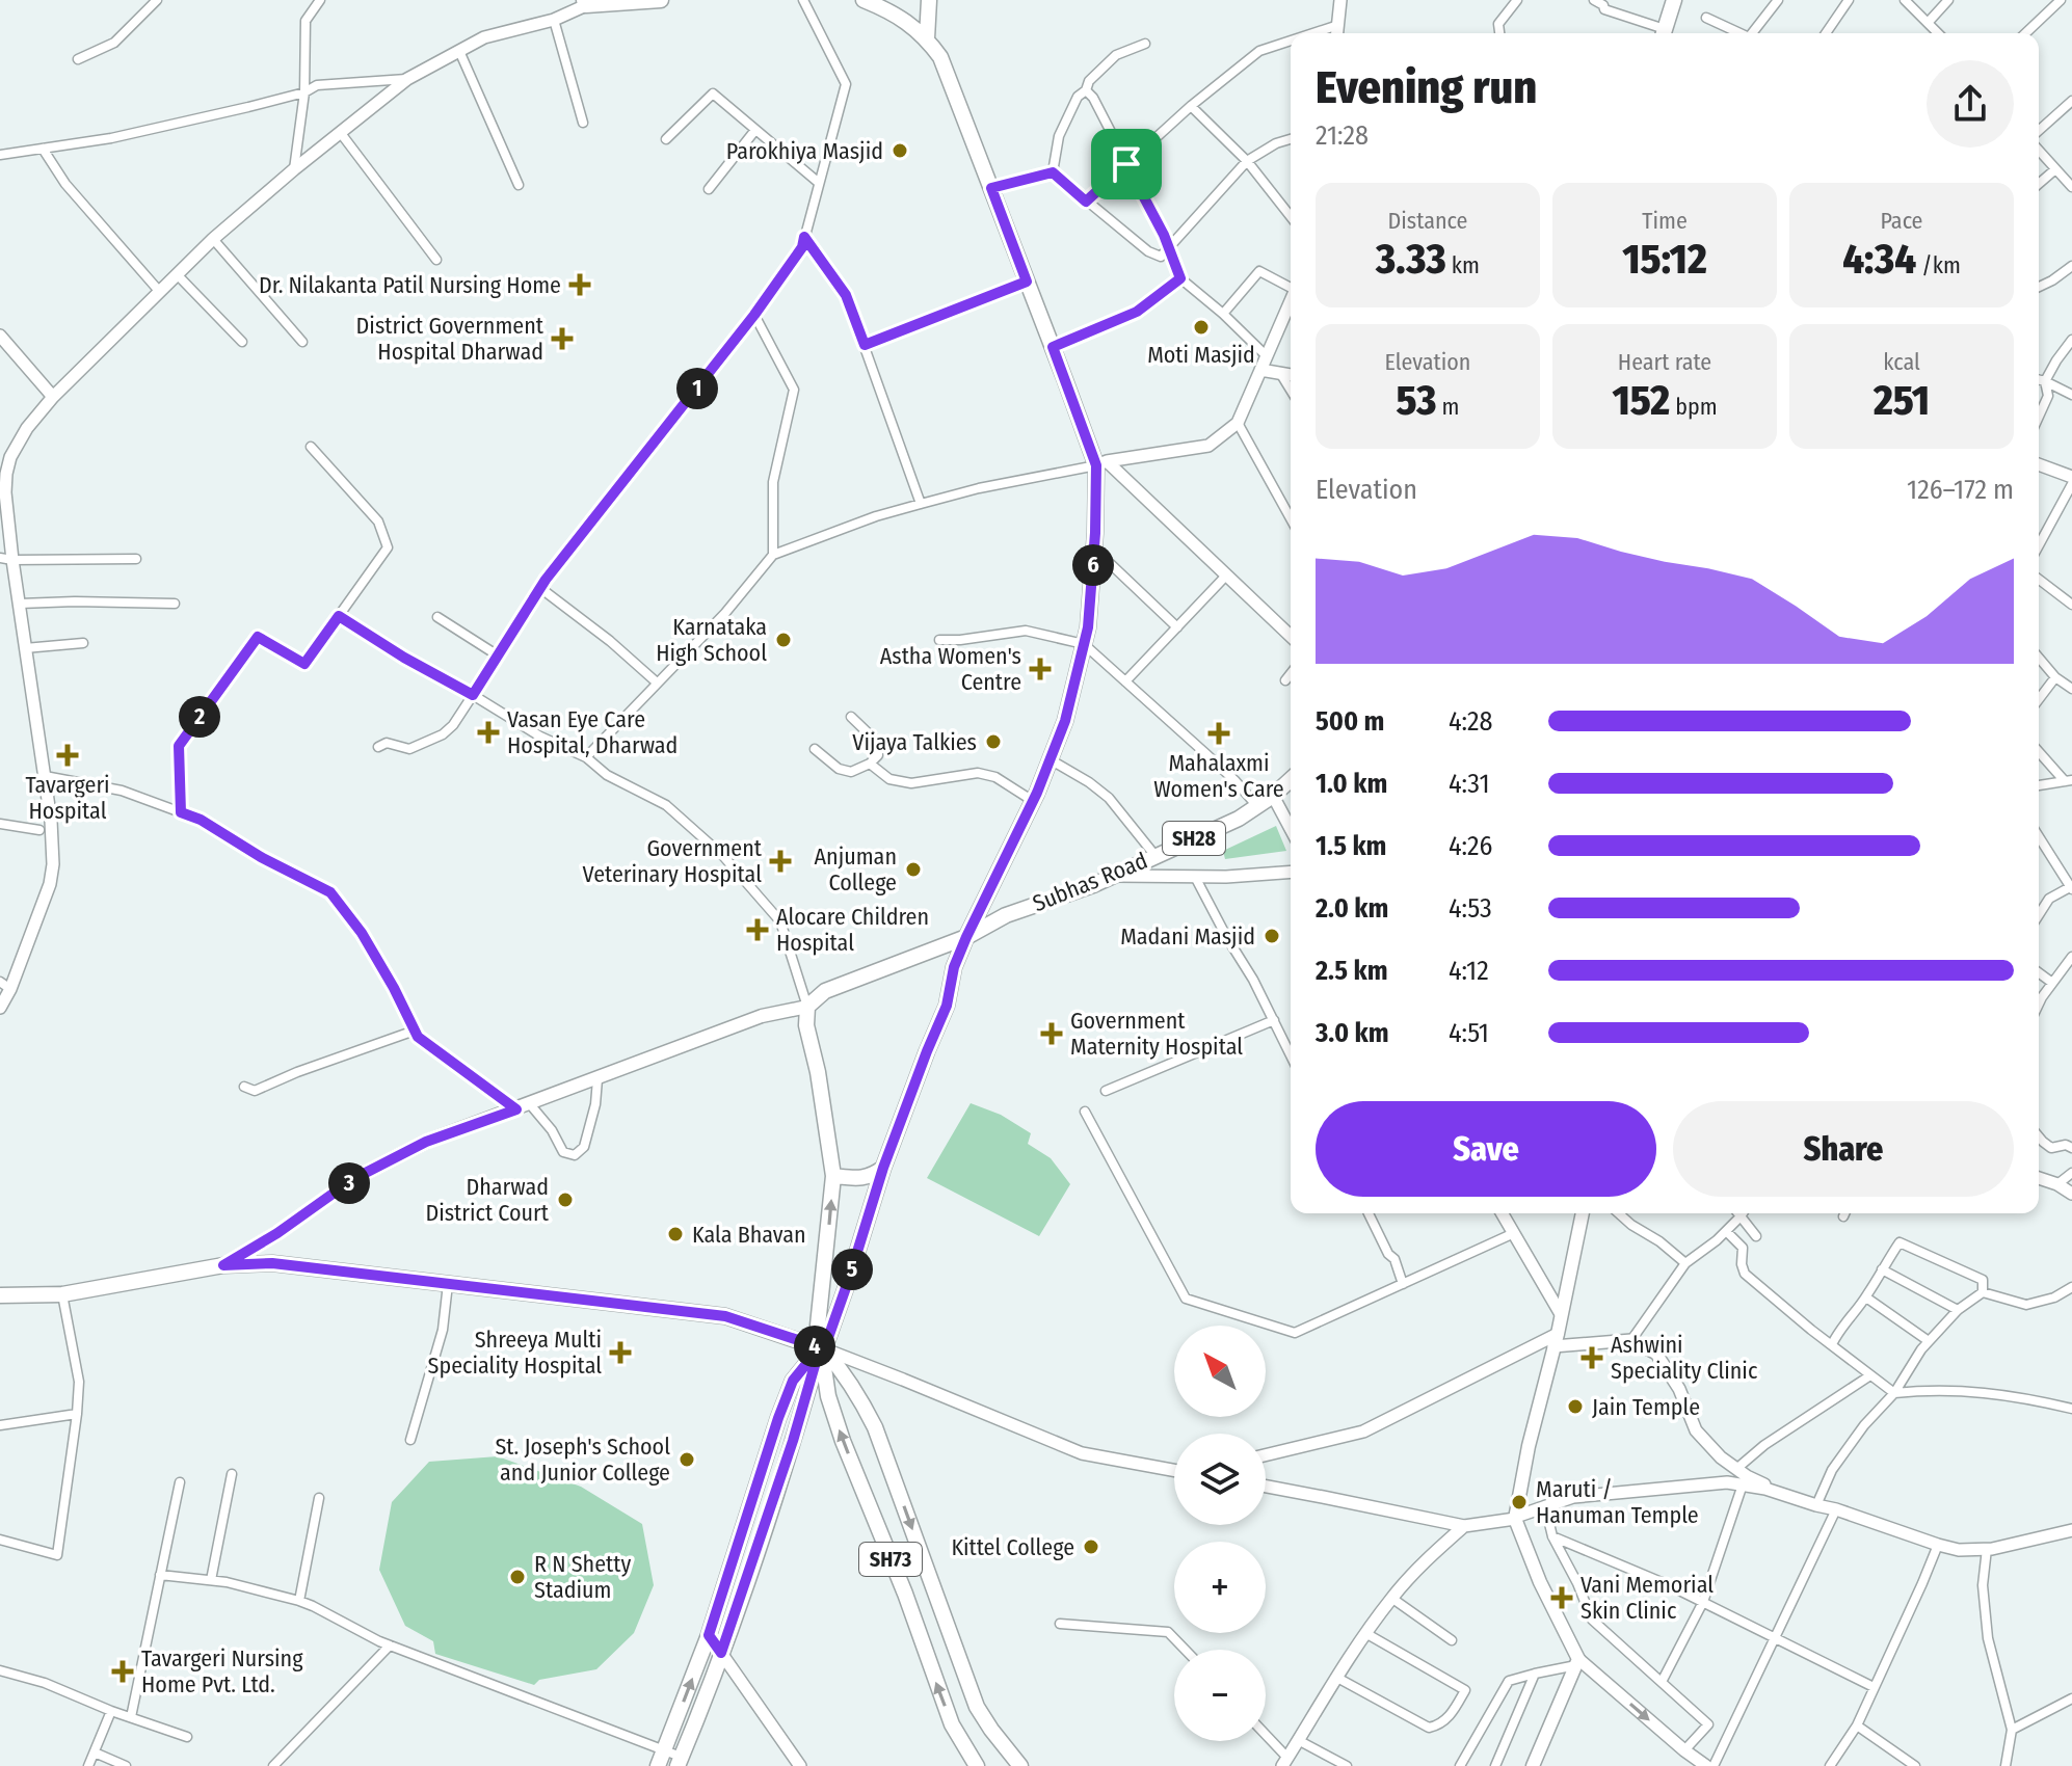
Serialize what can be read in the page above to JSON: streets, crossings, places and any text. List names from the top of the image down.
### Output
{
  "streets": {
    "main road": ["SH28", "Subhas Road", "SH73"]
  },
  "places": {
    "other": [
      "Parokhiya Masjid",
      "Moti Masjid",
      "Karnataka High School",
      "Vijaya Talkies",
      "Anjuman College",
      "Madani Masjid",
      "Dharwad District Court",
      "Kala Bhavan",
      "Jain Temple",
      "St. Joseph's School and Junior College",
      "Maruti / Hanuman Temple",
      "Kittel College",
      "R N Shetty Stadium"
    ],
    "health": [
      "Dr. Nilakanta Patil Nursing Home",
      "District Government Hospital Dharwad",
      "Astha Women's Centre",
      "Vasan Eye Care Hospital, Dharwad",
      "Mahalaxmi Women's Care",
      "Tavargeri Hospital",
      "Government Veterinary Hospital",
      "Alocare Children Hospital",
      "Government Maternity Hospital",
      "Shreeya Multi Speciality Hospital",
      "Ashwini Speciality Clinic",
      "Vani Memorial Skin Clinic",
      "Tavargeri Nursing Home Pvt. Ltd."
    ]
  },
  "north": "top left",
  "page": {
    "heading": ["Evening run", "21:28"],
    "stats": [
      ["Distance", "3.33 km"],
      ["Time", "15:12"],
      ["Pace", "4:34 /km"],
      ["Elevation", "53 m"],
      ["Heart rate", "152 bpm"],
      ["kcal", "251"]
    ],
    "pins": [
      "1",
      "6",
      "2",
      "3",
      "5",
      "4"
    ],
    "chart": ["Elevation", "126–172 m"],
    "list": [
      {
        "name": "500 m",
        "note": "4:28"
      },
      {
        "name": "1.0 km",
        "note": "4:31"
      },
      {
        "name": "1.5 km",
        "note": "4:26"
      },
      {
        "name": "2.0 km",
        "note": "4:53"
      },
      {
        "name": "2.5 km",
        "note": "4:12"
      },
      {
        "name": "3.0 km",
        "note": "4:51"
      }
    ],
    "buttons": ["Save", "Share"],
    "map_buttons": ["+", "−"]
  }
}
